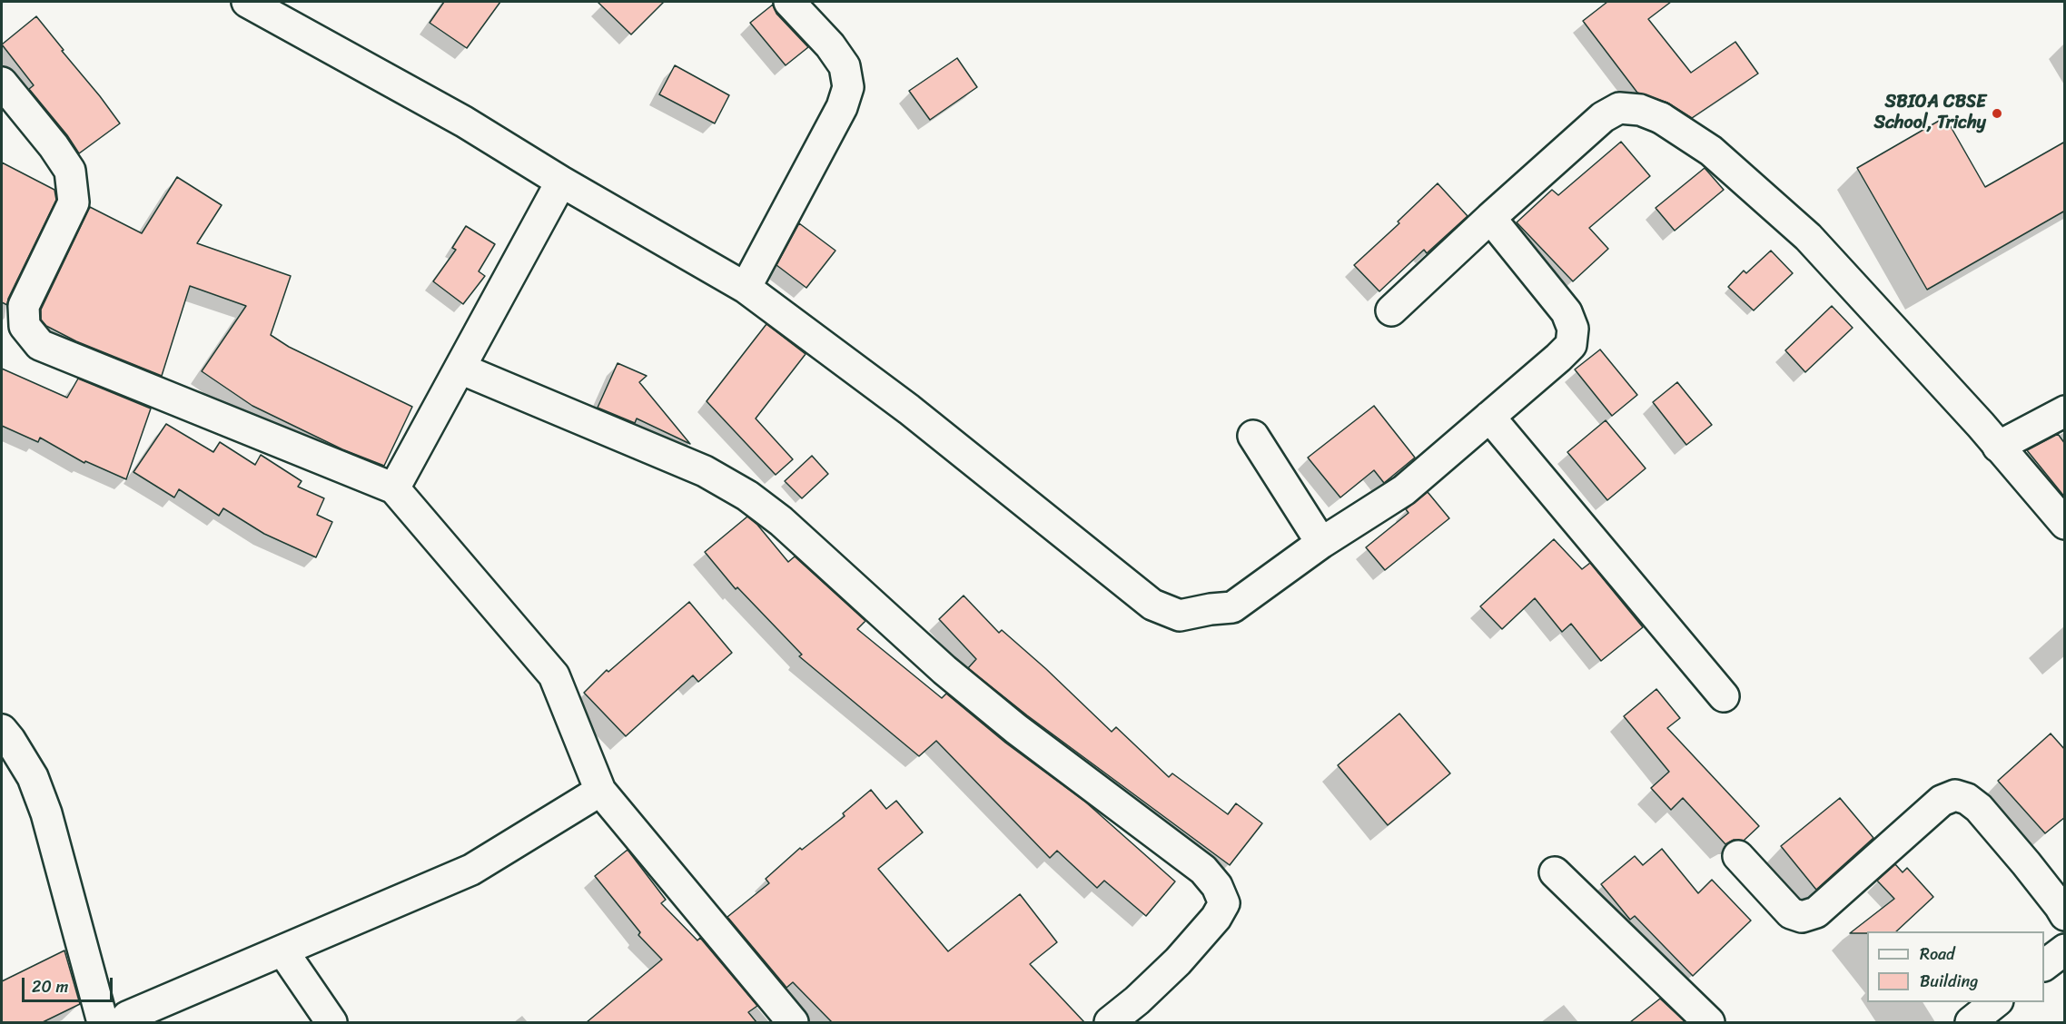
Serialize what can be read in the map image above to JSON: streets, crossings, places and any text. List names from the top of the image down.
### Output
{
  "places": ["SBIOA CBSE School, Trichy"],
  "legend": ["Road", "Building"],
  "scale_bar": "20 m"
}
